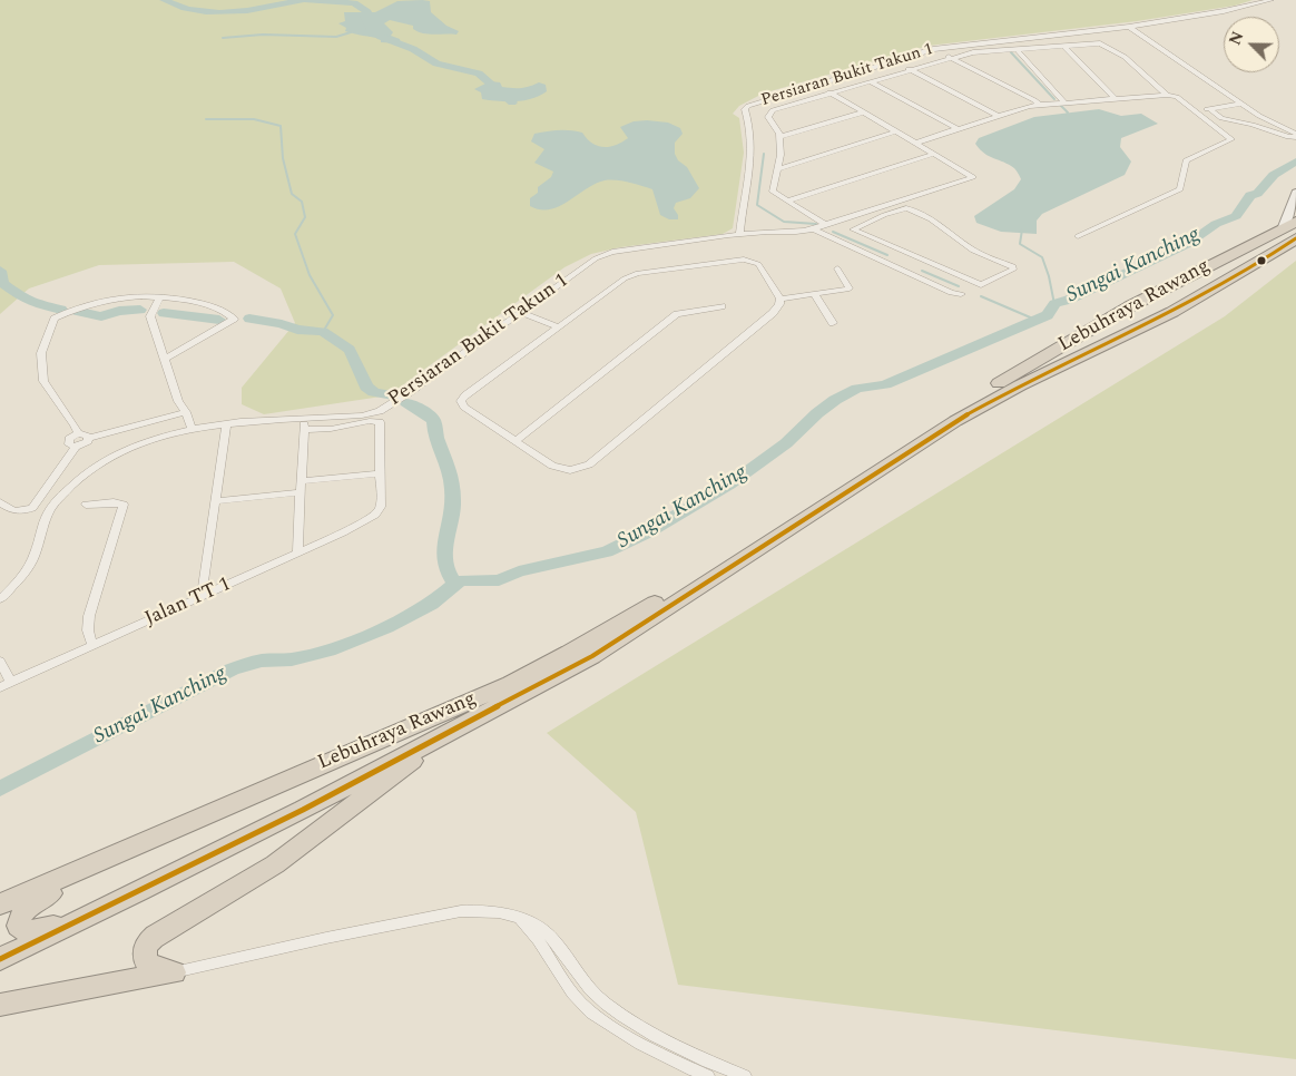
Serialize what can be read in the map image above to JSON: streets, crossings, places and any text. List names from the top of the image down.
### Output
{
  "streets": {
    "highway": ["Lebuhraya Rawang"],
    "street": ["Persiaran Bukit Takun 1", "Jalan TT 1"]
  },
  "water": ["Sungai Kanching"],
  "north": "top left"
}
